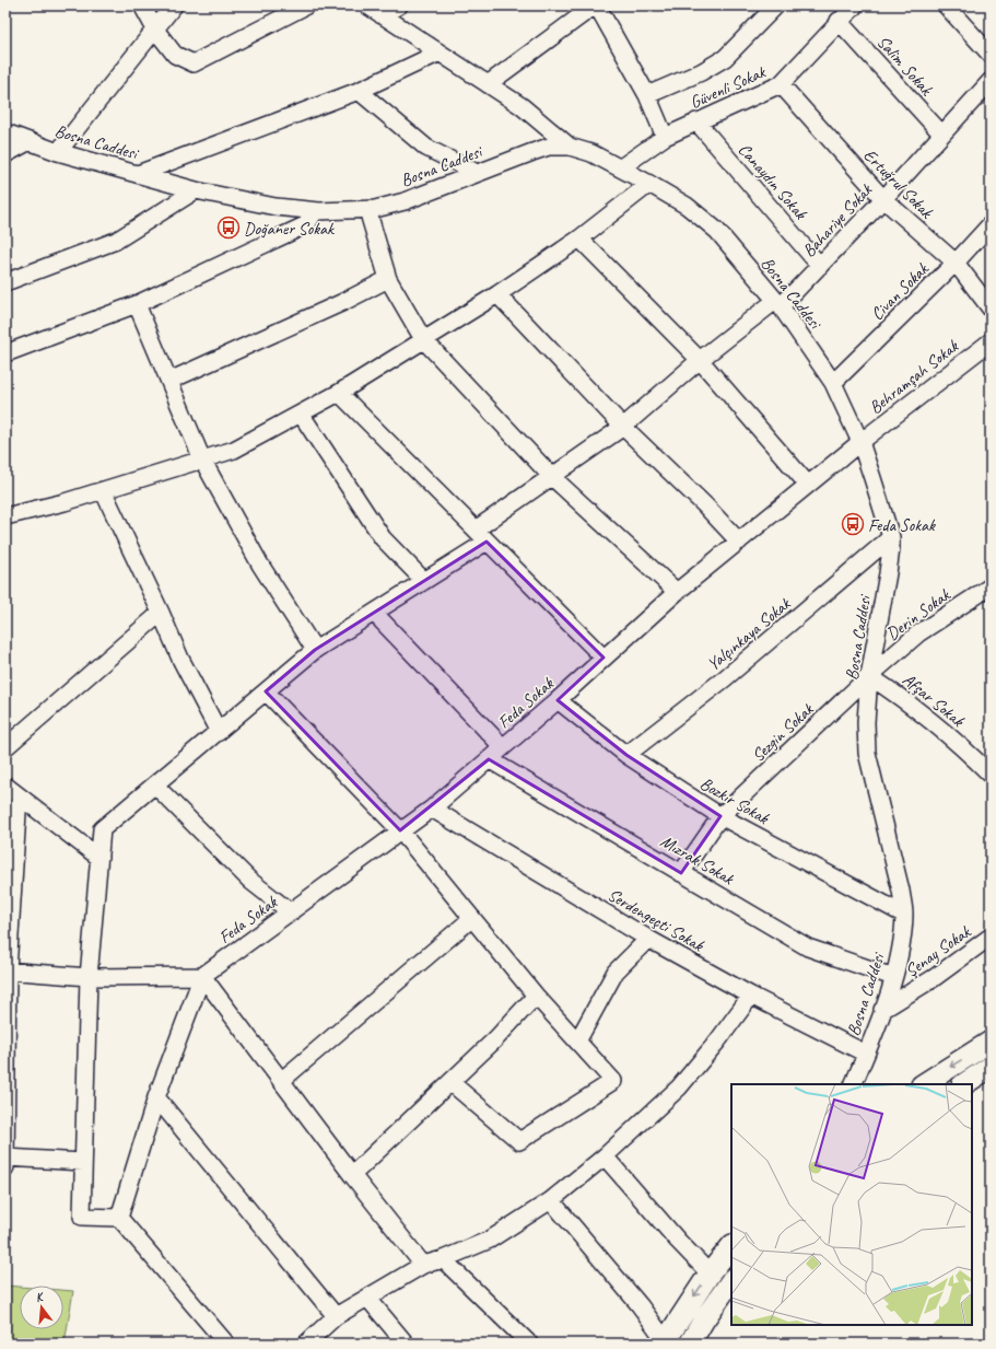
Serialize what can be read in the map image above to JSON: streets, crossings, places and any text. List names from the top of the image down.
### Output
{
  "streets": {
    "street": [
      "Salim Sokak",
      "Güvenli Sokak",
      "Bosna Caddesi",
      "Canaydın Sokak",
      "Ertuğrul Sokak",
      "Bahariye Sokak",
      "Civan Sokak",
      "Behramşah Sokak",
      "Derin Sokak",
      "Yalçınkaya Sokak",
      "Afşar Sokak",
      "Feda Sokak",
      "Sezgin Sokak",
      "Bozkır Sokak",
      "Mızrak Sokak",
      "Serdengeçti Sokak",
      "Şenay Sokak"
    ]
  },
  "crossings": [
    ["Salim Sokak", "Güvenli Sokak"],
    ["Salim Sokak", "Bahariye Sokak"],
    ["Güvenli Sokak", "Bosna Caddesi"],
    ["Güvenli Sokak", "Canaydın Sokak"],
    ["Güvenli Sokak", "Ertuğrul Sokak"],
    ["Bosna Caddesi", "Bahariye Sokak"],
    ["Bosna Caddesi", "Civan Sokak"],
    ["Bosna Caddesi", "Behramşah Sokak"],
    ["Bosna Caddesi", "Derin Sokak"],
    ["Bosna Caddesi", "Yalçınkaya Sokak"],
    ["Bosna Caddesi", "Afşar Sokak"],
    ["Bosna Caddesi", "Feda Sokak"],
    ["Bosna Caddesi", "Sezgin Sokak"],
    ["Bosna Caddesi", "Bozkır Sokak"],
    ["Bosna Caddesi", "Mızrak Sokak"],
    ["Bosna Caddesi", "Serdengeçti Sokak"],
    ["Bosna Caddesi", "Şenay Sokak"],
    ["Canaydın Sokak", "Bahariye Sokak"],
    ["Ertuğrul Sokak", "Bahariye Sokak"],
    ["Ertuğrul Sokak", "Civan Sokak"],
    ["Behramşah Sokak", "Feda Sokak"],
    ["Derin Sokak", "Afşar Sokak"],
    ["Derin Sokak", "Sezgin Sokak"],
    ["Yalçınkaya Sokak", "Bozkır Sokak"],
    ["Afşar Sokak", "Sezgin Sokak"],
    ["Feda Sokak", "Bozkır Sokak"],
    ["Feda Sokak", "Mızrak Sokak"],
    ["Feda Sokak", "Serdengeçti Sokak"],
    ["Sezgin Sokak", "Bozkır Sokak"],
    ["Sezgin Sokak", "Mızrak Sokak"]
  ],
  "places": {
    "bus stop": ["Doğaner Sokak", "Feda Sokak"]
  },
  "north": "top"
}
